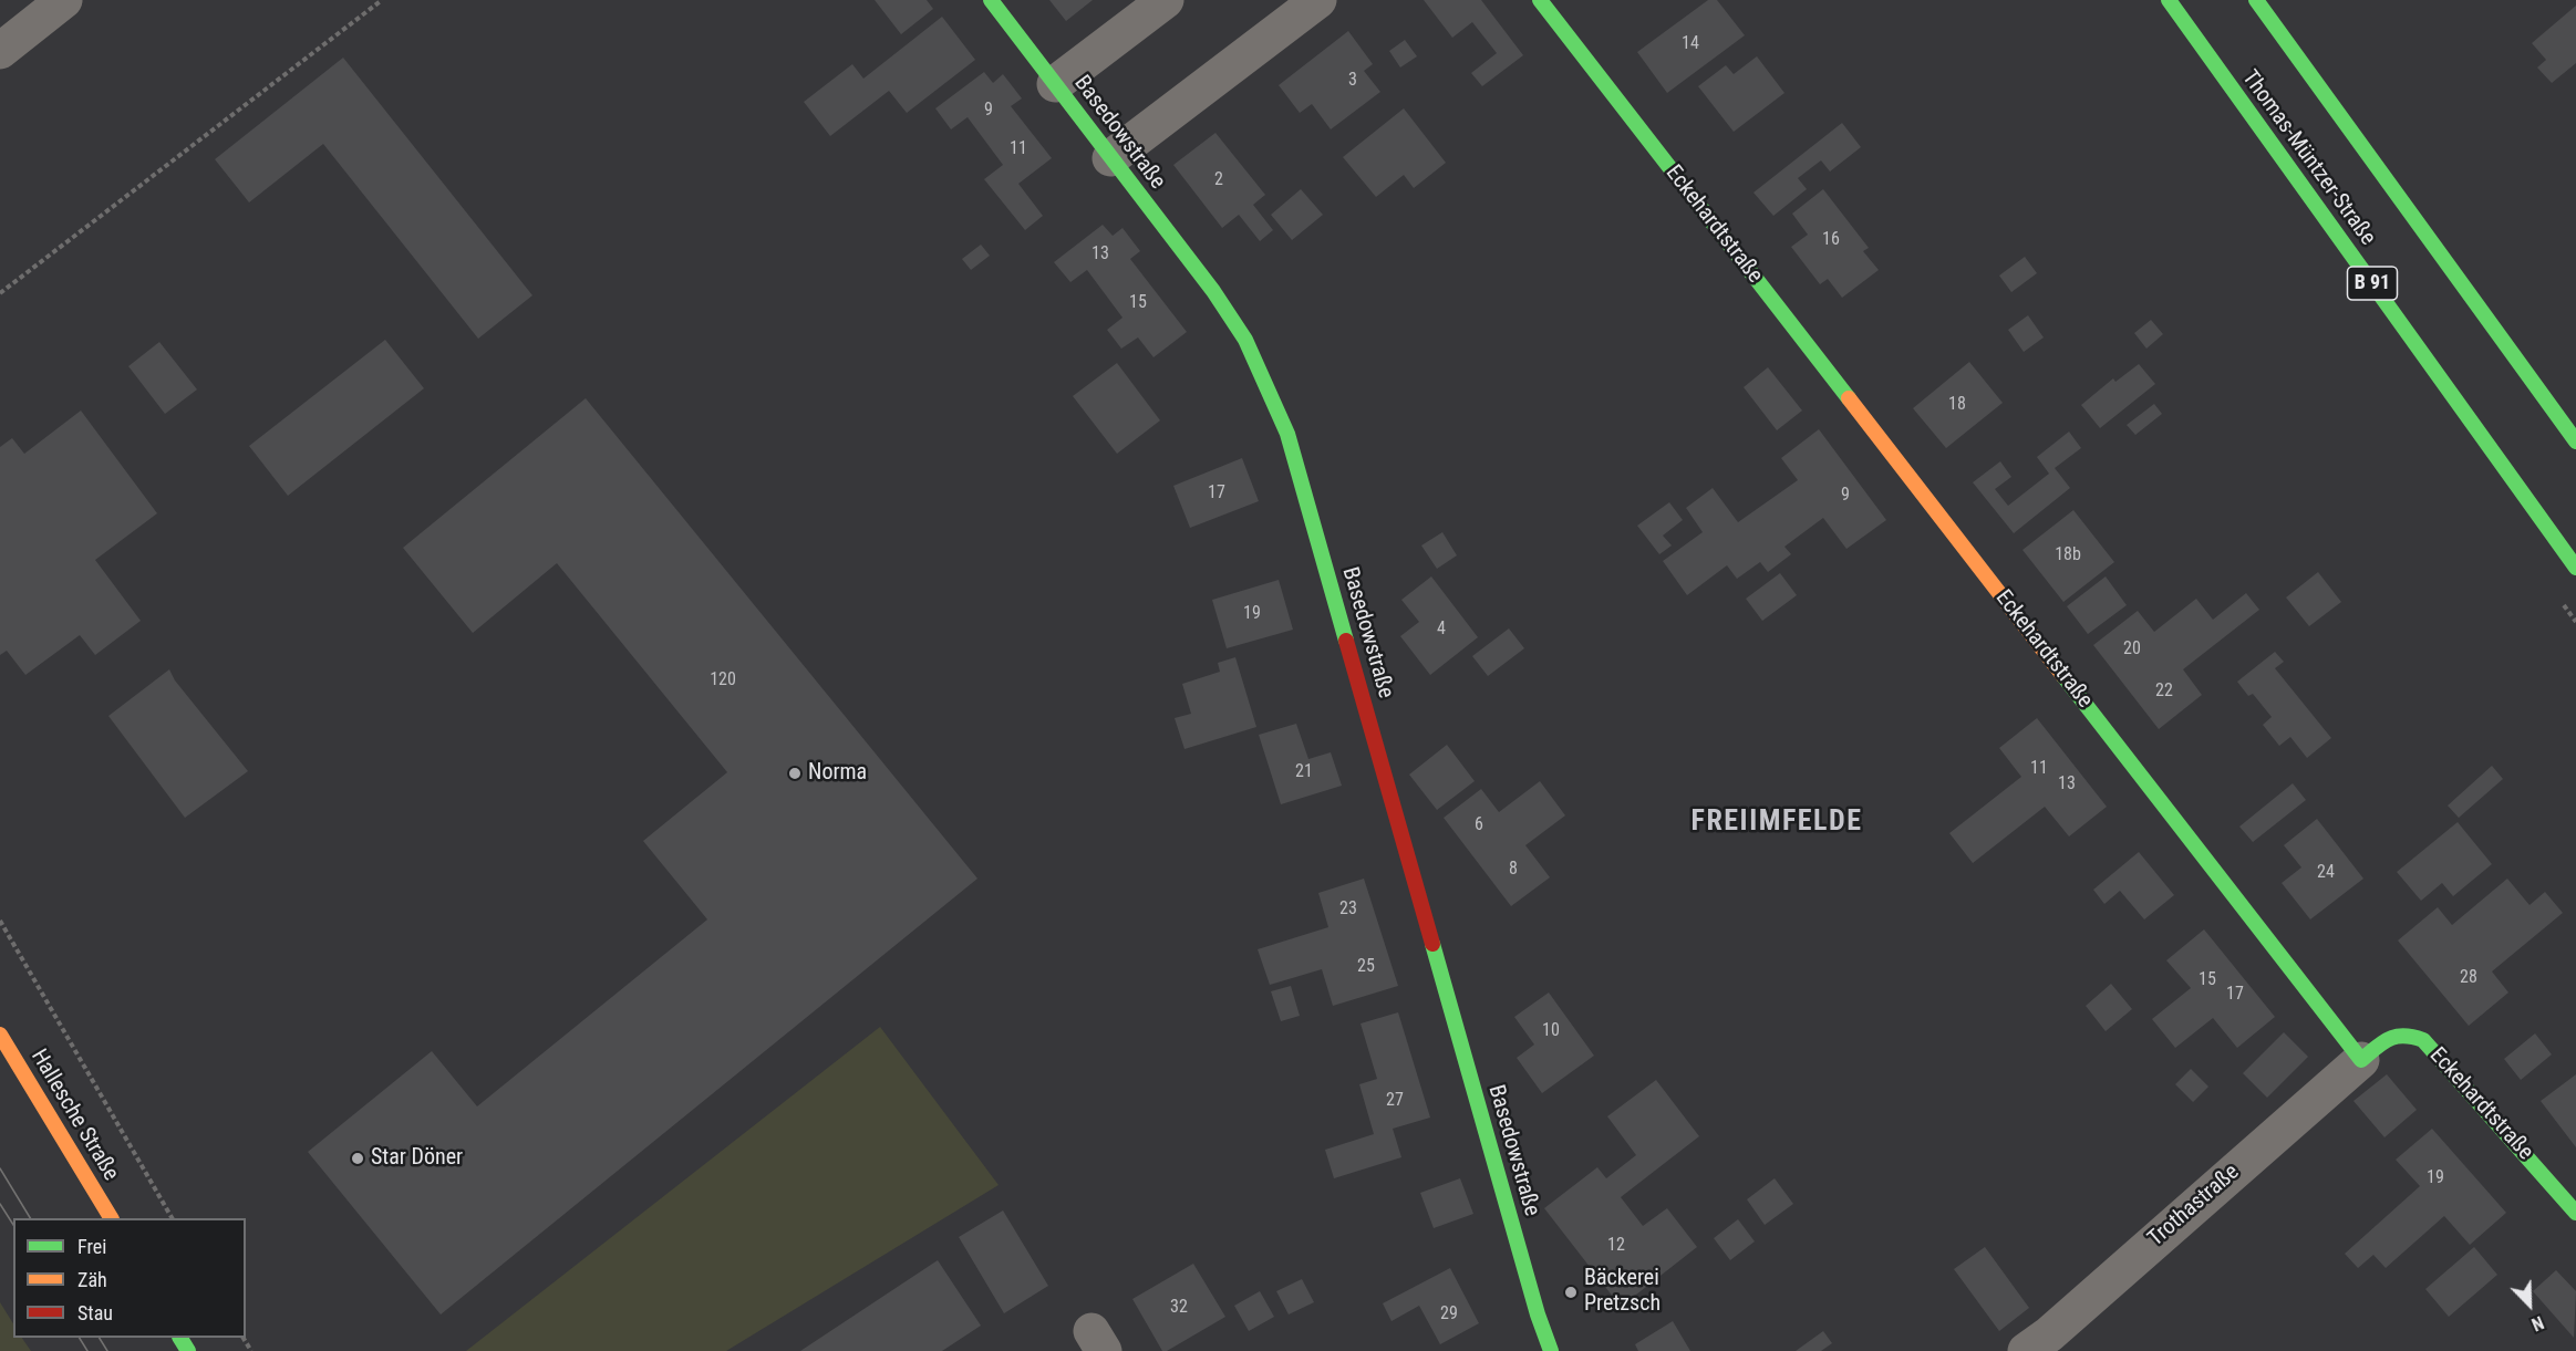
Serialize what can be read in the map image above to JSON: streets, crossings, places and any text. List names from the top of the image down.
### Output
{
  "streets": {
    "street": [
      "Basedowstraße",
      "Thomas-Müntzer-Straße",
      "Eckehardtstraße",
      "B 91",
      "Hallesche Straße",
      "Trothastraße"
    ]
  },
  "crossings": [
    ["Eckehardtstraße", "Trothastraße"]
  ],
  "districts": ["FREIIMFELDE"],
  "places": ["Norma", "Star Döner", "Bäckerei Pretzsch"],
  "house_numbers": [
    "14",
    "3",
    "9",
    "11",
    "2",
    "16",
    "13",
    "15",
    "18",
    "17",
    "9",
    "18b",
    "19",
    "4",
    "20",
    "120",
    "22",
    "11",
    "21",
    "13",
    "6",
    "8",
    "24",
    "23",
    "25",
    "28",
    "15",
    "17",
    "10",
    "27",
    "19",
    "12",
    "32",
    "29"
  ],
  "legend": ["Frei", "Zäh", "Stau"],
  "north": "bottom right"
}
